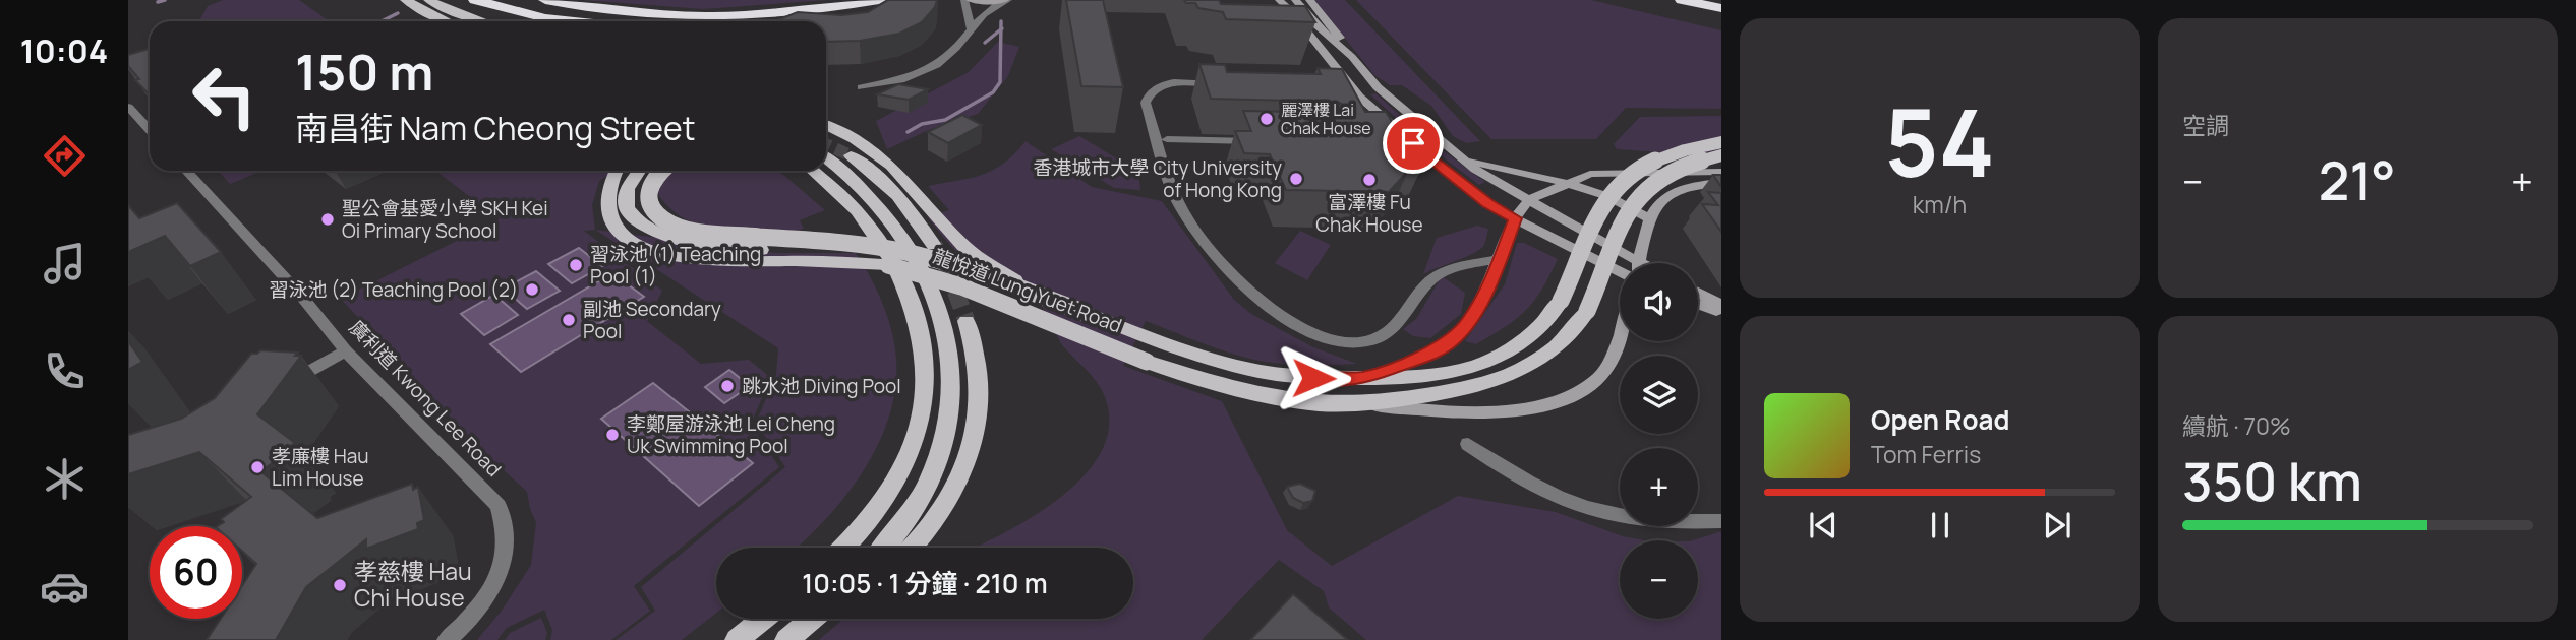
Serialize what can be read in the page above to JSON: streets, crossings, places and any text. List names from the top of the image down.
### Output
{
  "streets": {
    "main road": ["龍悅道 Lung Yuet Road"],
    "street": ["廣利道 Kwong Lee Road"]
  },
  "places": [
    "麗澤樓 Lai Chak House",
    "香港城市大學 City University of Hong Kong",
    "富澤樓 Fu Chak House",
    "聖公會基愛小學 SKH Kei Oi Primary School",
    "習泳池 (1) Teaching Pool (1)",
    "習泳池 (2) Teaching Pool (2)",
    "副池 Secondary Pool",
    "跳水池 Diving Pool",
    "李鄭屋游泳池 Lei Cheng Uk Swimming Pool",
    "孝廉樓 Hau Lim House",
    "孝慈樓 Hau Chi House"
  ],
  "page": {
    "tabs": "10:04",
    "tile": [
      ["54", "km/h"],
      "空調",
      ["續航 · 70%", "350 km"]
    ],
    "turn": ["150 m", "南昌街 Nam Cheong Street"],
    "heat": ["−", "21°", "+"],
    "map_buttons": ["+", "−"],
    "song": ["Open Road", "Tom Ferris"],
    "limit": "60",
    "trip": "10:05 · 1 分鐘 · 210 m"
  }
}
